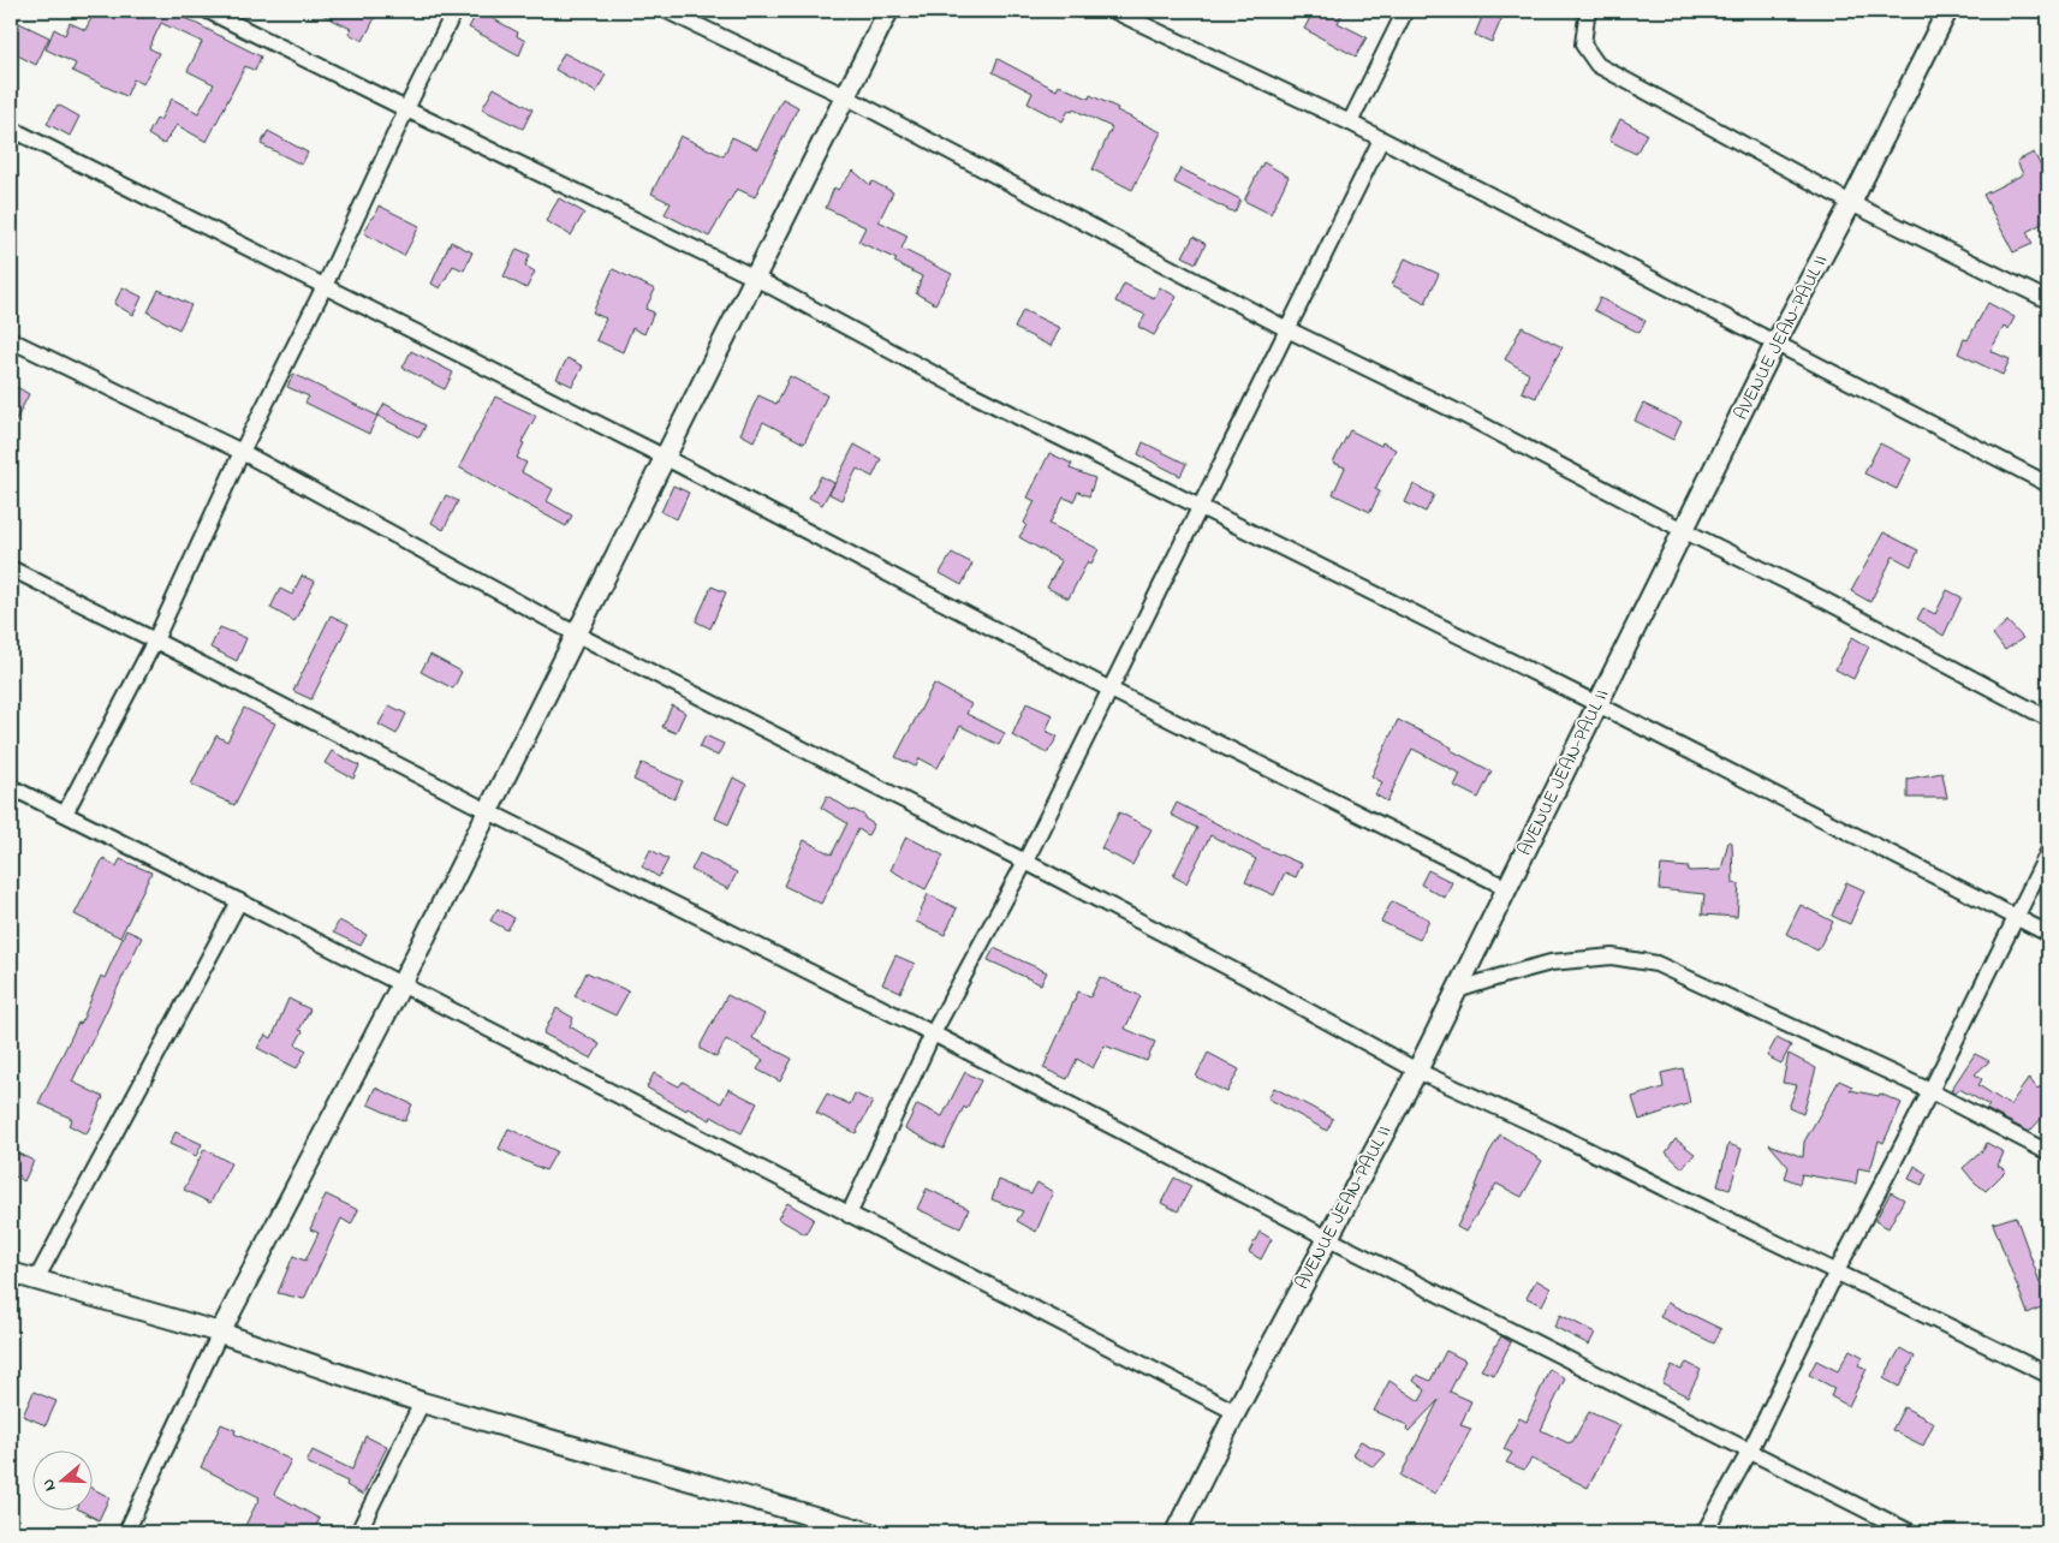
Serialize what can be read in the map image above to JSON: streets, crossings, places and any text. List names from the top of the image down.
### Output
{
  "streets": {
    "street": ["AVENUE JEAN-PAUL II"]
  },
  "north": "left"
}
